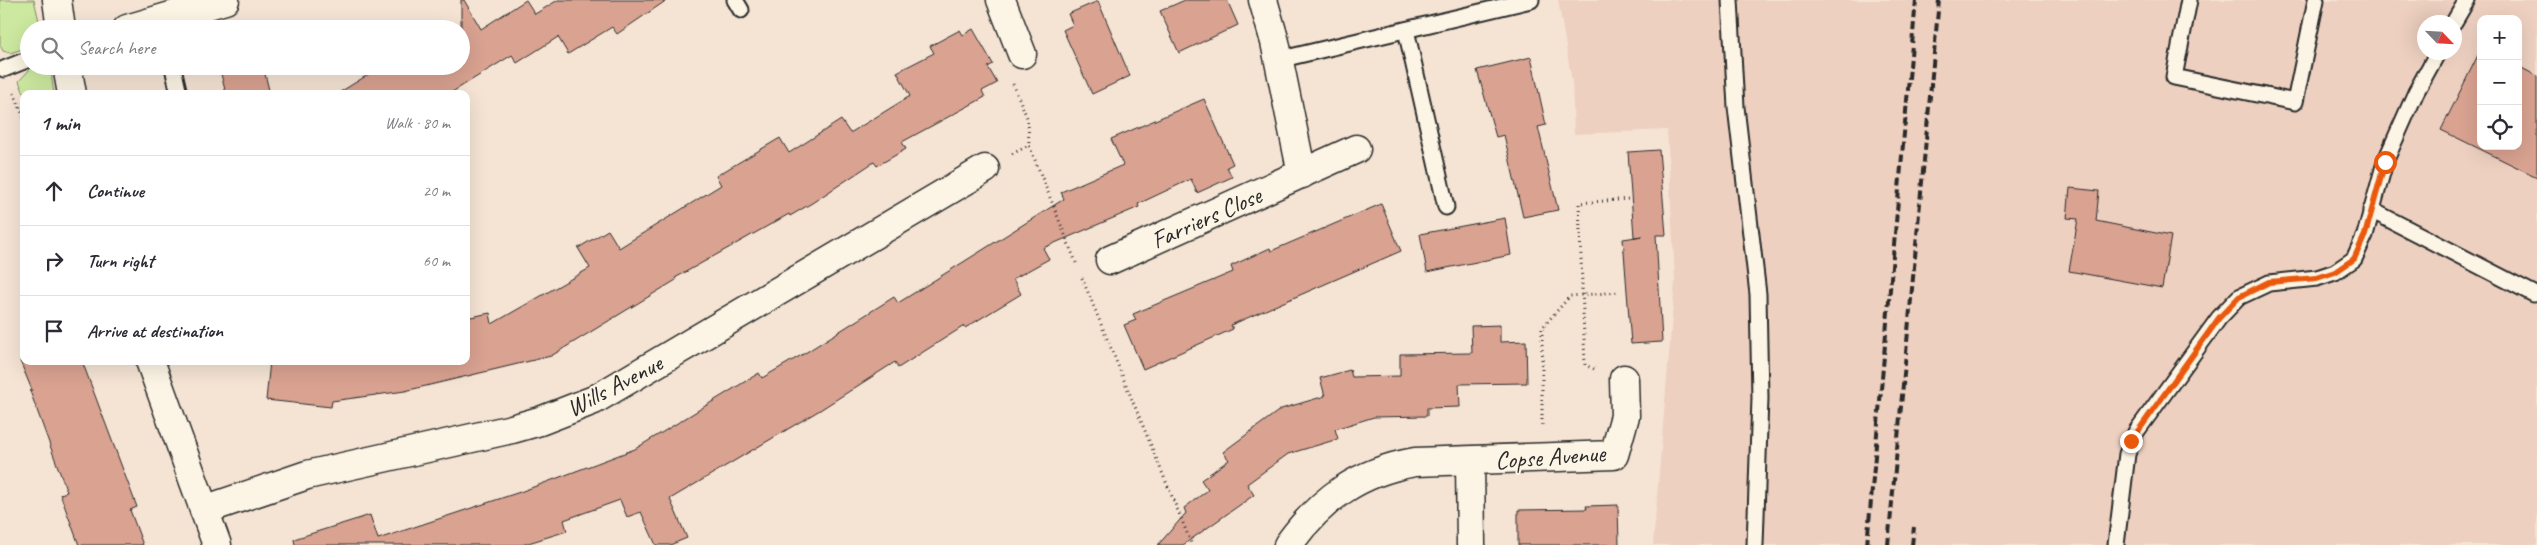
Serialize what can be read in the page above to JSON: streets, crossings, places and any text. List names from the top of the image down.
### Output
{
  "streets": {
    "street": ["Farriers Close", "Wills Avenue", "Copse Avenue"]
  },
  "north": "bottom right",
  "page": {
    "map_buttons": ["+", "−"],
    "search": "Search here",
    "heading": ["1 min", "Walk · 80 m"],
    "list": [
      ["Continue", "20 m"],
      ["Turn right", "60 m"],
      "Arrive at destination"
    ]
  }
}
